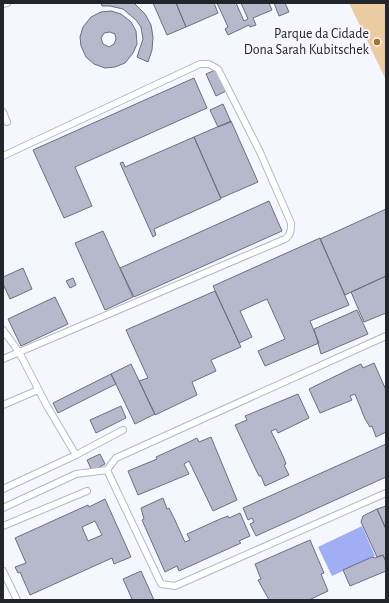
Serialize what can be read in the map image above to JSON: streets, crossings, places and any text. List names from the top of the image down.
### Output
{
  "places": ["Parque da Cidade Dona Sarah Kubitschek"]
}
